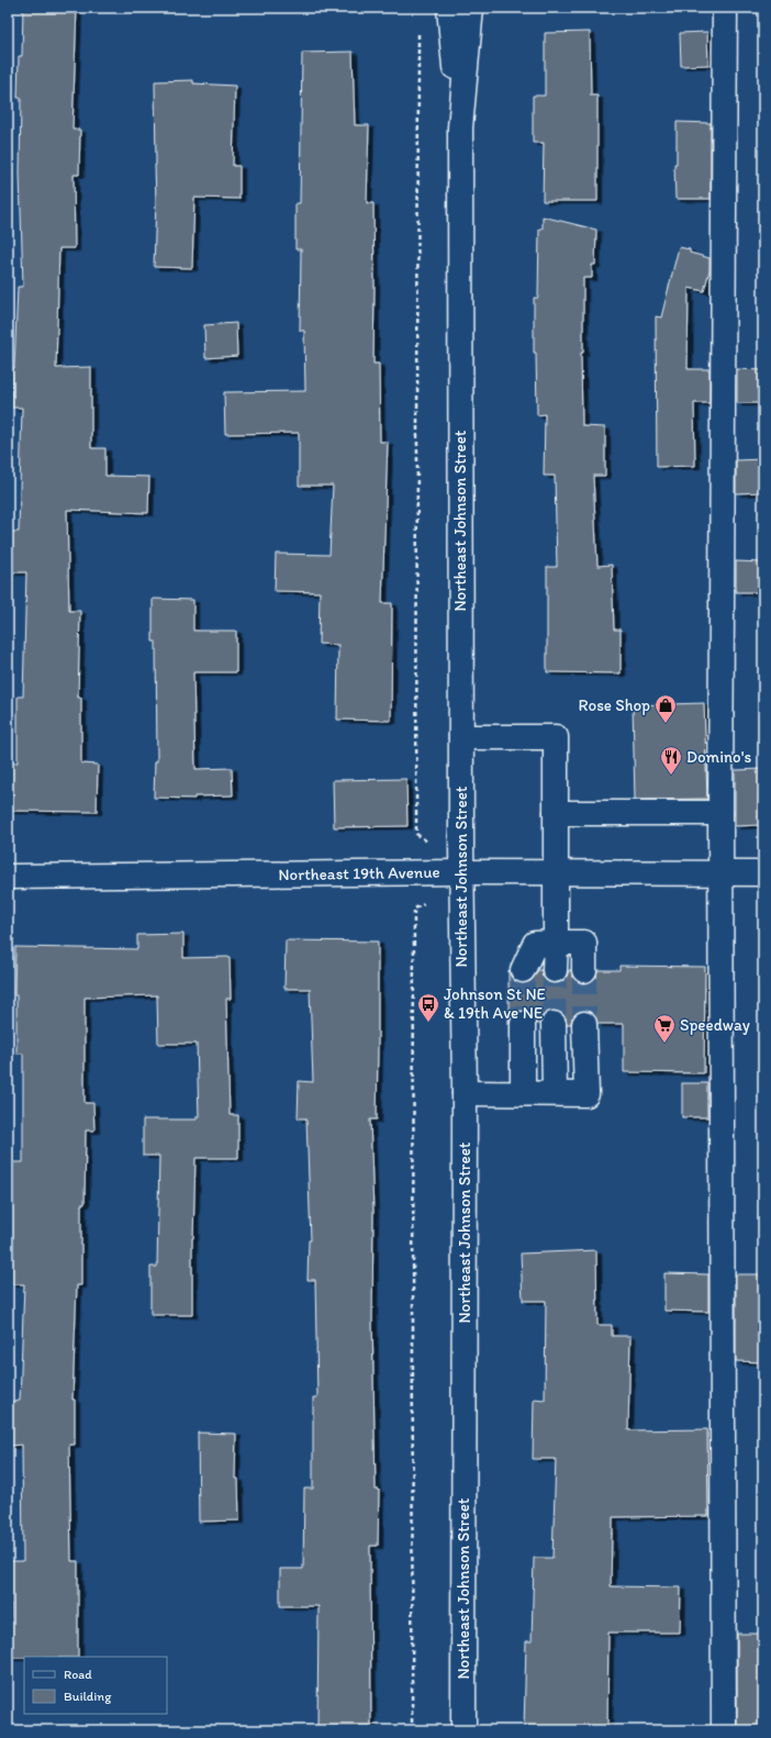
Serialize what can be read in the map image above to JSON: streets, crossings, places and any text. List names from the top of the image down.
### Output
{
  "streets": {
    "main road": ["Northeast Johnson Street", "Northeast 19th Avenue"]
  },
  "crossings": [
    ["Northeast Johnson Street", "Northeast 19th Avenue"]
  ],
  "places": {
    "shop": ["Rose Shop"],
    "restaurant": ["Domino's"],
    "bus stop": ["Johnson St NE & 19th Ave NE"],
    "supermarket": ["Speedway"]
  },
  "legend": ["Road", "Building"]
}
